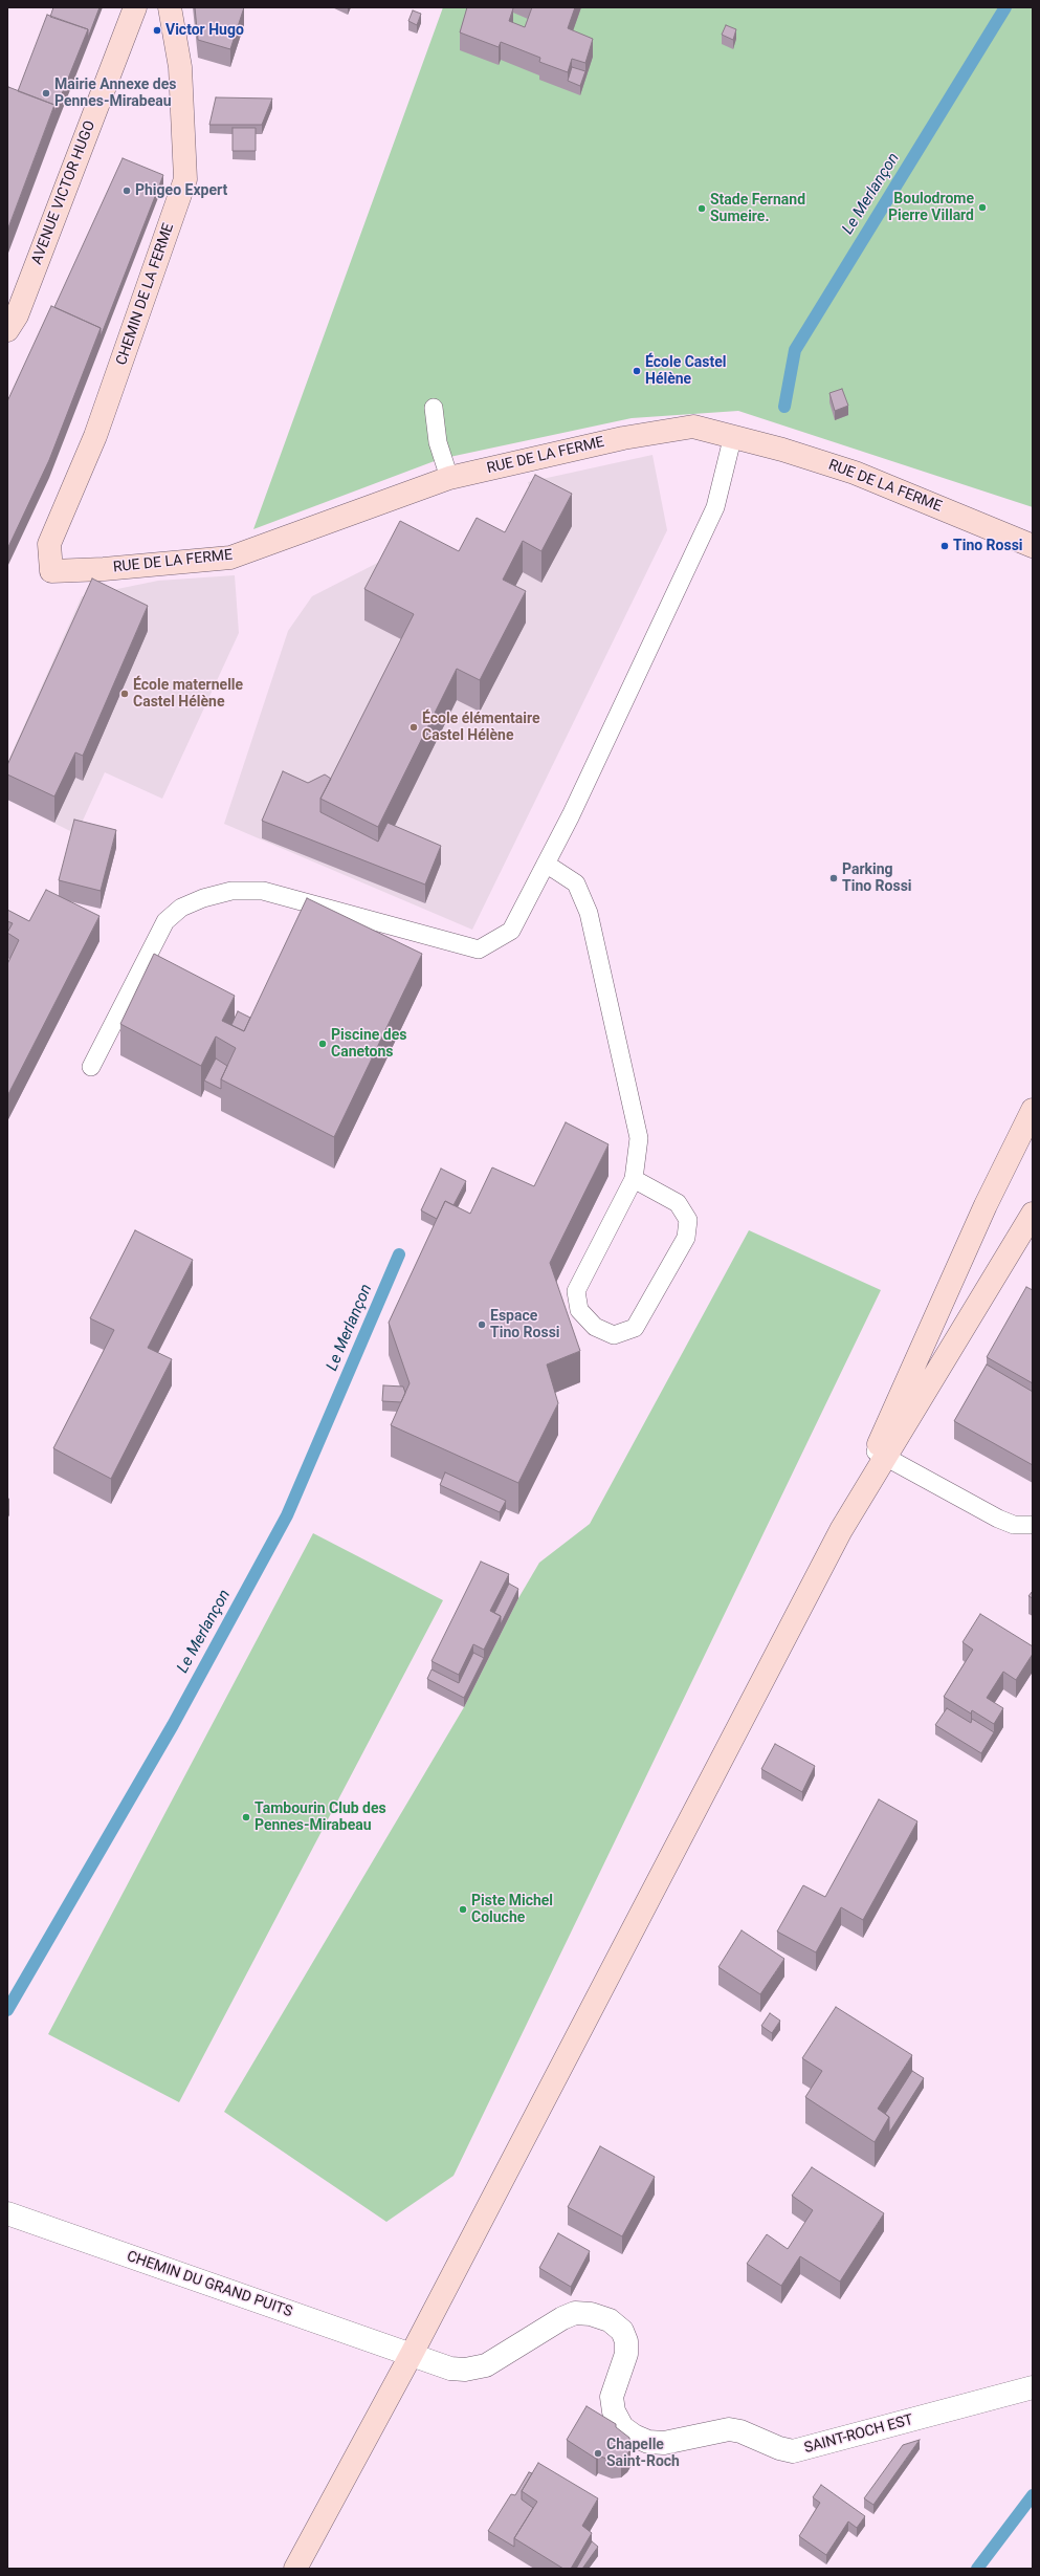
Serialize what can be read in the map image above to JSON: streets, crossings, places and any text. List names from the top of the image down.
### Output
{
  "streets": {
    "street": [
      "AVENUE VICTOR HUGO",
      "CHEMIN DE LA FERME",
      "RUE DE LA FERME",
      "CHEMIN DU GRAND PUITS",
      "SAINT-ROCH EST"
    ]
  },
  "crossings": [
    ["CHEMIN DE LA FERME", "RUE DE LA FERME"],
    ["CHEMIN DU GRAND PUITS", "SAINT-ROCH EST"]
  ],
  "water": ["Le Merlançon"],
  "places": [
    "Victor Hugo",
    "Mairie Annexe des Pennes-Mirabeau",
    "Phigeo Expert",
    "Boulodrome Pierre Villard",
    "Stade Fernand Sumeire.",
    "École Castel Hélène",
    "Tino Rossi",
    "École maternelle Castel Hélène",
    "École élémentaire Castel Hélène",
    "Parking Tino Rossi",
    "Piscine des Canetons",
    "Espace Tino Rossi",
    "Tambourin Club des Pennes-Mirabeau",
    "Piste Michel Coluche",
    "Chapelle Saint-Roch"
  ]
}
